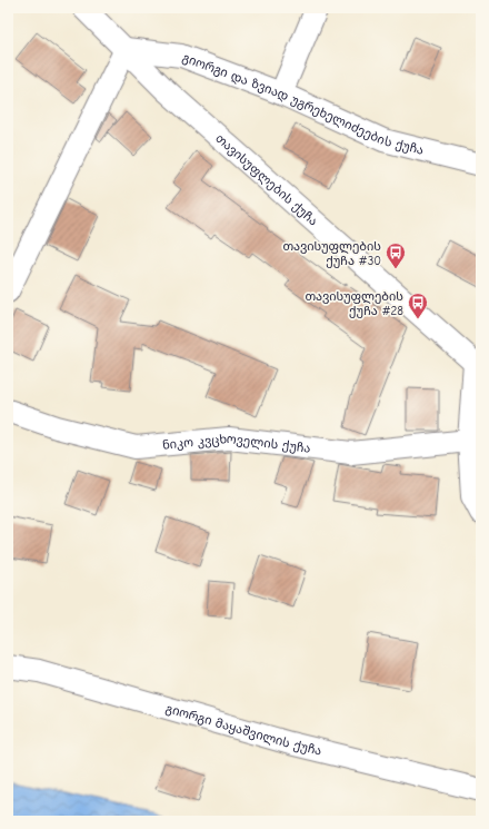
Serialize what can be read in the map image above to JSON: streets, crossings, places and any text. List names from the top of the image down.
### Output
{
  "streets": {
    "street": [
      "გიორგი და ზვიად უგრეხელიძეების ქუჩა",
      "თავისუფლების ქუჩა",
      "ნიკო კვცხოველის ქუჩა",
      "გიორგი მაყაშვილის ქუჩა"
    ]
  },
  "crossings": [
    ["გიორგი და ზვიად უგრეხელიძეების ქუჩა", "თავისუფლების ქუჩა"],
    ["თავისუფლების ქუჩა", "ნიკო კვცხოველის ქუჩა"]
  ],
  "places": {
    "bus stop": ["თავისუფლების ქუჩა #30", "თავისუფლების ქუჩა #28"]
  }
}
